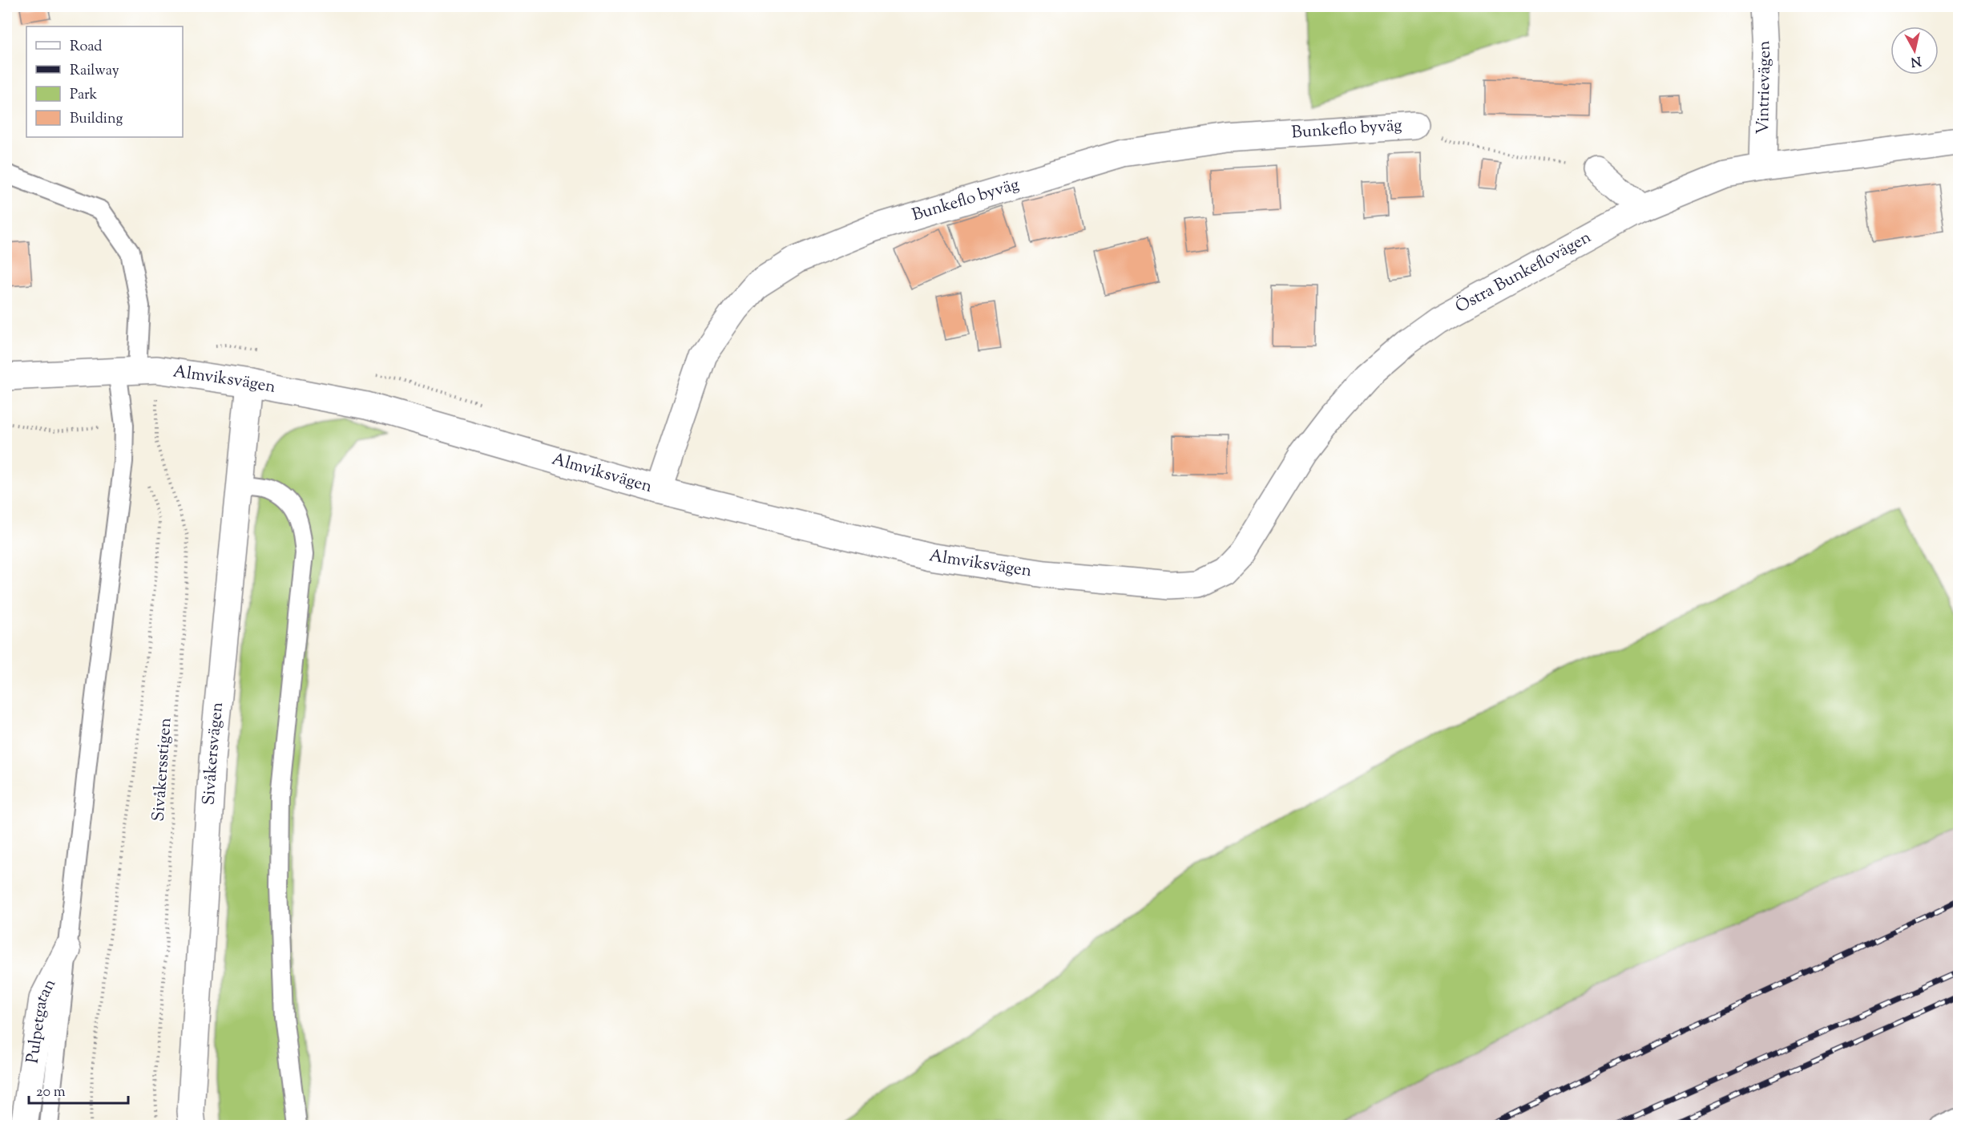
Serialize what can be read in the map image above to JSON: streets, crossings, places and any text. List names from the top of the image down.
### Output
{
  "streets": {
    "street": [
      "Vintrievägen",
      "Bunkeflo byväg",
      "Östra Bunkeflovägen",
      "Almviksvägen",
      "Sivåkersvägen",
      "Pulpetgatan"
    ],
    "path": ["Sivåkersstigen"]
  },
  "crossings": [
    ["Vintrievägen", "Östra Bunkeflovägen"],
    ["Bunkeflo byväg", "Almviksvägen"],
    ["Östra Bunkeflovägen", "Almviksvägen"],
    ["Almviksvägen", "Sivåkersvägen"]
  ],
  "legend": [
    "Road",
    "Railway",
    "Park",
    "Building"
  ],
  "scale_bar": "20 m",
  "north": "bottom"
}
